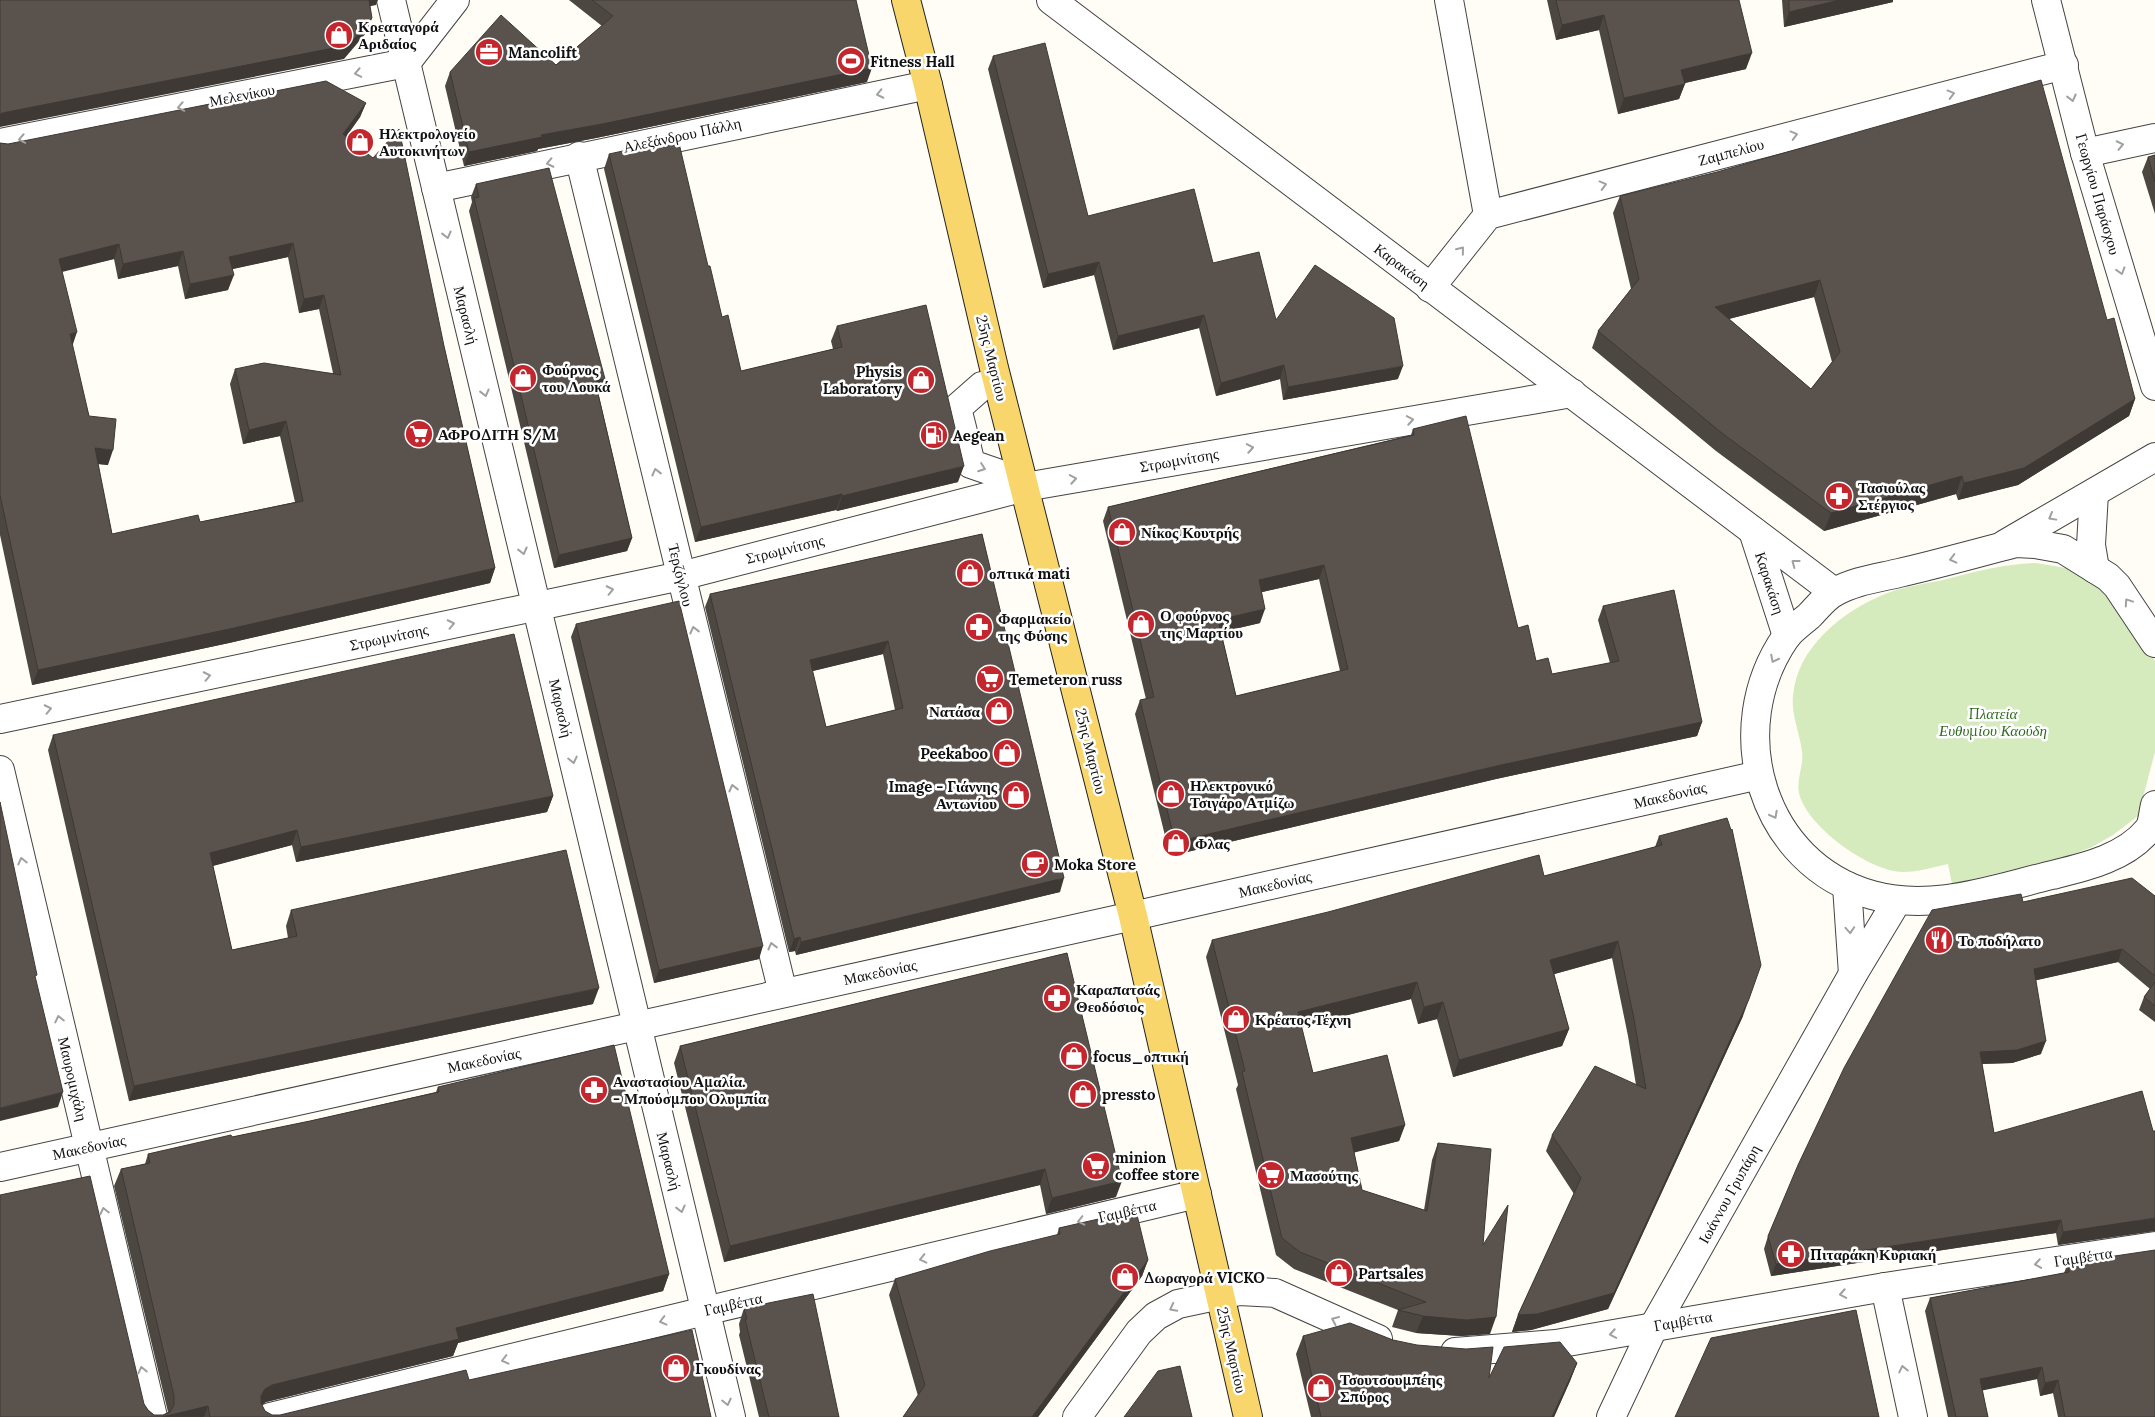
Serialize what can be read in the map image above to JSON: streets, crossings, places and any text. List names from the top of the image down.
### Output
{
  "streets": {
    "main road": ["25ης Μαρτίου"],
    "street": [
      "Μελενίκου",
      "Αλεξάνδρου Πάλλη",
      "Ζαμπελίου",
      "Γεωργίου Παράσχου",
      "Καρακάση",
      "Μαρασλή",
      "Στρωμνίτσης",
      "Τερζόγλου",
      "Μακεδονίας",
      "Μαυρομιχάλη",
      "Ιωάννου Γρυπάρη",
      "Γαμβέττα"
    ]
  },
  "crossings": [
    ["Μελενίκου", "Μαρασλή"],
    ["Αλεξάνδρου Πάλλη", "Μαρασλή"],
    ["Αλεξάνδρου Πάλλη", "25ης Μαρτίου"],
    ["Αλεξάνδρου Πάλλη", "Τερζόγλου"],
    ["Ζαμπελίου", "Γεωργίου Παράσχου"],
    ["Καρακάση", "Στρωμνίτσης"],
    ["Μαρασλή", "Στρωμνίτσης"],
    ["Μαρασλή", "Μακεδονίας"],
    ["Μαρασλή", "Γαμβέττα"],
    ["25ης Μαρτίου", "Στρωμνίτσης"],
    ["25ης Μαρτίου", "Μακεδονίας"],
    ["25ης Μαρτίου", "Γαμβέττα"],
    ["Στρωμνίτσης", "Τερζόγλου"],
    ["Τερζόγλου", "Μακεδονίας"],
    ["Μακεδονίας", "Μαυρομιχάλη"],
    ["Ιωάννου Γρυπάρη", "Γαμβέττα"]
  ],
  "one_way": [
    "Μελενίκου",
    "Αλεξάνδρου Πάλλη",
    "Ζαμπελίου",
    "Γεωργίου Παράσχου",
    "Μαρασλή",
    "Στρωμνίτσης",
    "Τερζόγλου",
    "Μαυρομιχάλη",
    "Γαμβέττα"
  ],
  "parks": ["Πλατεία Ευθυμίου Καούδη"],
  "places": {
    "shop": [
      "Κρεαταγορά Αριδαίος",
      "Ηλεκτρολογείο Αυτοκινήτων",
      "Φούρνος του Λουκά",
      "Physis Laboratory",
      "Νίκος Κουτρής",
      "οπτικά mati",
      "Ο φούρνος της Μαρτίου",
      "Νατάσα",
      "Peekaboo",
      "Ηλεκτρονικό Τσιγάρο Ατμίζω",
      "Image - Γιάννης Αντωνίου",
      "Φλας",
      "Κρέατος Τέχνη",
      "focus_οπτική",
      "pressto",
      "Partsales",
      "Δωραγορά VICKO",
      "Γκουδίνας",
      "Τσουτσουμπέης Σπύρος"
    ],
    "office": ["Mancolift"],
    "sports": ["Fitness Hall"],
    "supermarket": [
      "ΑΦΡΟΔΙΤΗ S/M",
      "Temeteron russ",
      "minion coffee store",
      "Μασούτης"
    ],
    "fuel station": ["Aegean"],
    "pharmacy": [
      "Τασιούλας Στέργιος",
      "Φαρμακείο της Φύσης",
      "Καραπατσάς Θεοδόσιος",
      "Αναστασίου Αμαλία. - Μπούσμπου Ολυμπία",
      "Πιταράκη Κυριακή"
    ],
    "cafe": ["Moka Store"],
    "restaurant": ["Το ποδήλατο"]
  }
}
